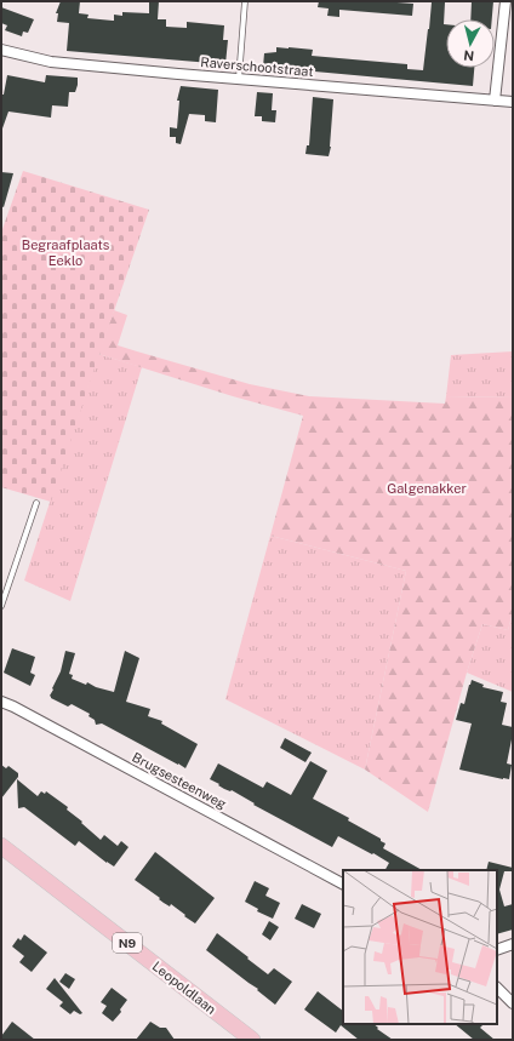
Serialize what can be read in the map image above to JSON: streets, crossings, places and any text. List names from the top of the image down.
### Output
{
  "streets": {
    "main road": ["N9", "Leopoldlaan"],
    "street": ["Raverschootstraat", "Brugsesteenweg"]
  },
  "parks": ["Begraafplaats Eeklo", "Galgenakker"],
  "north": "bottom"
}
